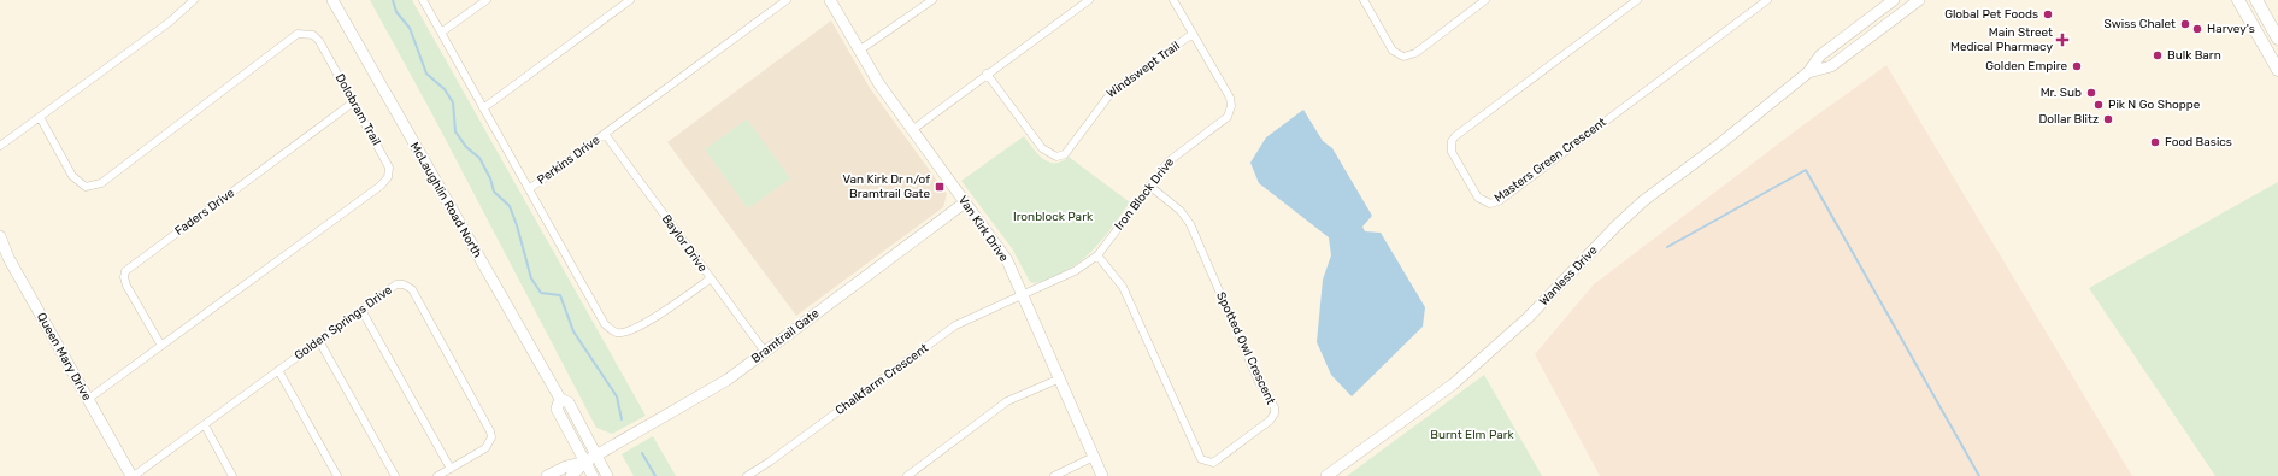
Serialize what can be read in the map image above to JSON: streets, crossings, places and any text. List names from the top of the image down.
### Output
{
  "streets": {
    "main road": [
      "McLaughlin Road North",
      "Van Kirk Drive",
      "Wanless Drive",
      "Bramtrail Gate",
      "Queen Mary Drive"
    ],
    "street": [
      "Windswept Trail",
      "Dolobram Trail",
      "Perkins Drive",
      "Masters Green Crescent",
      "Iron Block Drive",
      "Faders Drive",
      "Baylor Drive",
      "Golden Springs Drive",
      "Spotted Owl Crescent",
      "Chalkfarm Crescent"
    ]
  },
  "crossings": [
    ["Windswept Trail", "Iron Block Drive"],
    ["Dolobram Trail", "Faders Drive"],
    ["Dolobram Trail", "Queen Mary Drive"],
    ["Perkins Drive", "Baylor Drive"],
    ["Iron Block Drive", "Van Kirk Drive"],
    ["Iron Block Drive", "Spotted Owl Crescent"],
    ["Iron Block Drive", "Chalkfarm Crescent"],
    ["McLaughlin Road North", "Bramtrail Gate"],
    ["Van Kirk Drive", "Bramtrail Gate"],
    ["Van Kirk Drive", "Chalkfarm Crescent"],
    ["Baylor Drive", "Bramtrail Gate"],
    ["Golden Springs Drive", "Queen Mary Drive"]
  ],
  "parks": ["Ironblock Park", "Burnt Elm Park"],
  "places": {
    "other": [
      "Global Pet Foods",
      "Swiss Chalet",
      "Harvey's",
      "Bulk Barn",
      "Golden Empire",
      "Mr. Sub",
      "Pik N Go Shoppe",
      "Dollar Blitz",
      "Food Basics"
    ],
    "health": ["Main Street Medical Pharmacy"],
    "transit": ["Van Kirk Dr n/of Bramtrail Gate"]
  }
}
